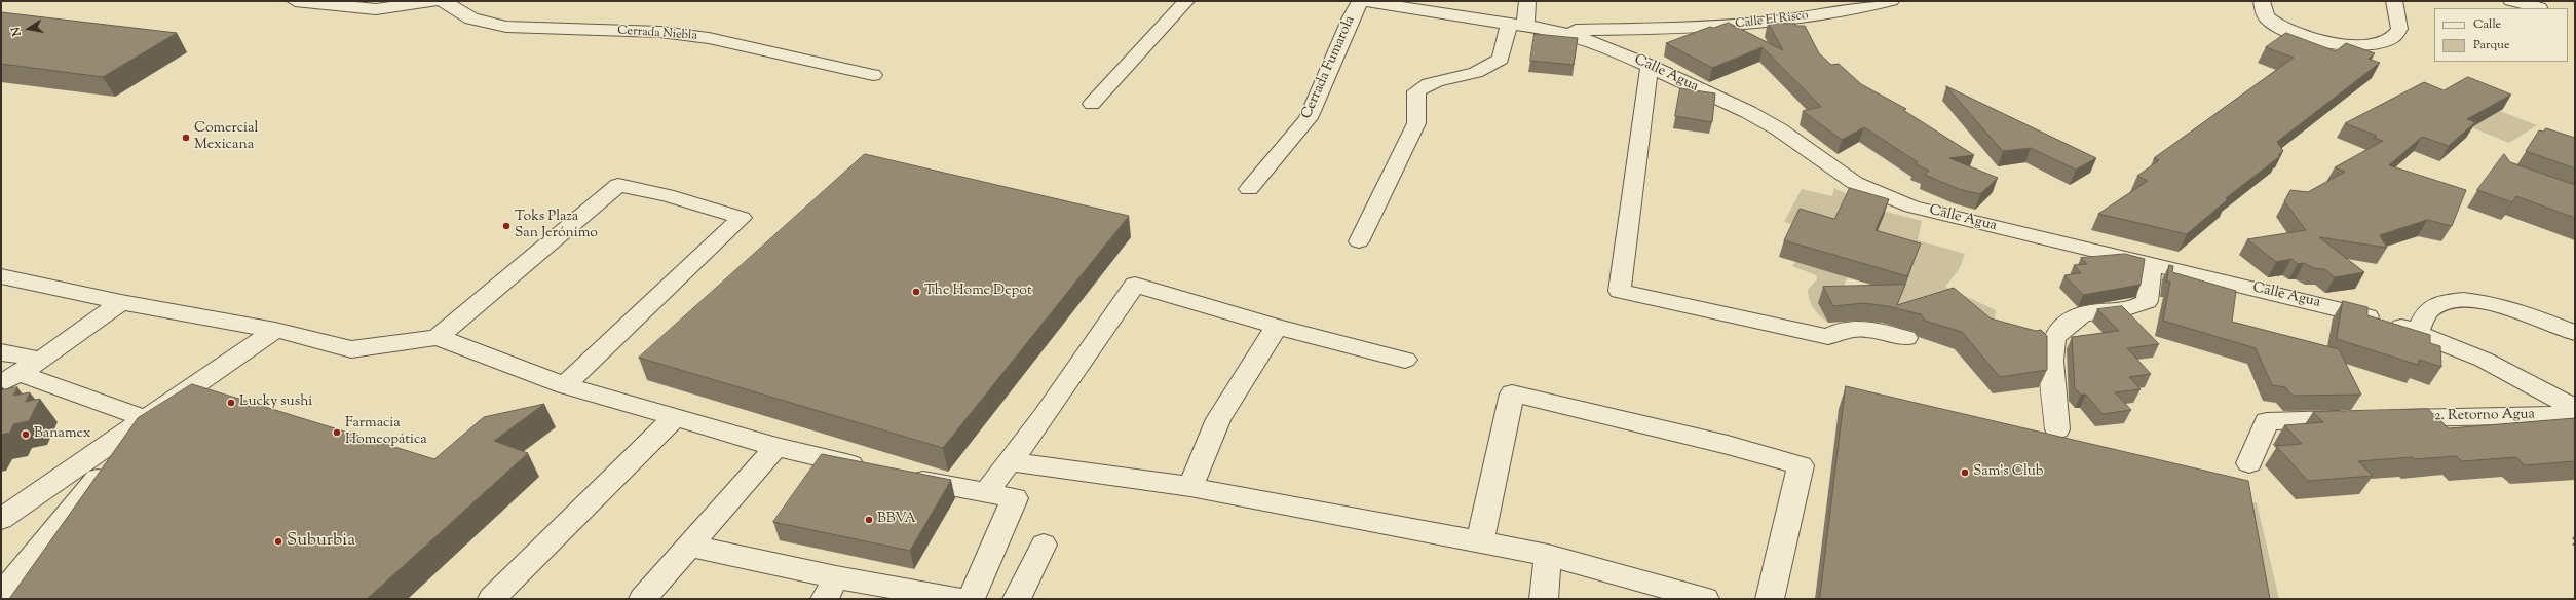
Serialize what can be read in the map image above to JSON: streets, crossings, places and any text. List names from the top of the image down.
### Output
{
  "streets": {
    "street": [
      "Calle El Risco",
      "Cerrada Niebla",
      "Cerrada Fumarola",
      "Calle Agua",
      "2. Retorno Agua"
    ]
  },
  "crossings": [
    ["Calle El Risco", "Calle Agua"],
    ["Cerrada Fumarola", "Calle Agua"]
  ],
  "places": [
    "Comercial Mexicana",
    "Toks Plaza San Jerónimo",
    "The Home Depot",
    "Lucky sushi",
    "Farmacia Homeopática",
    "Banamex",
    "Sam's Club",
    "BBVA",
    "Suburbia"
  ],
  "legend": ["Calle", "Parque"],
  "north": "left"
}
